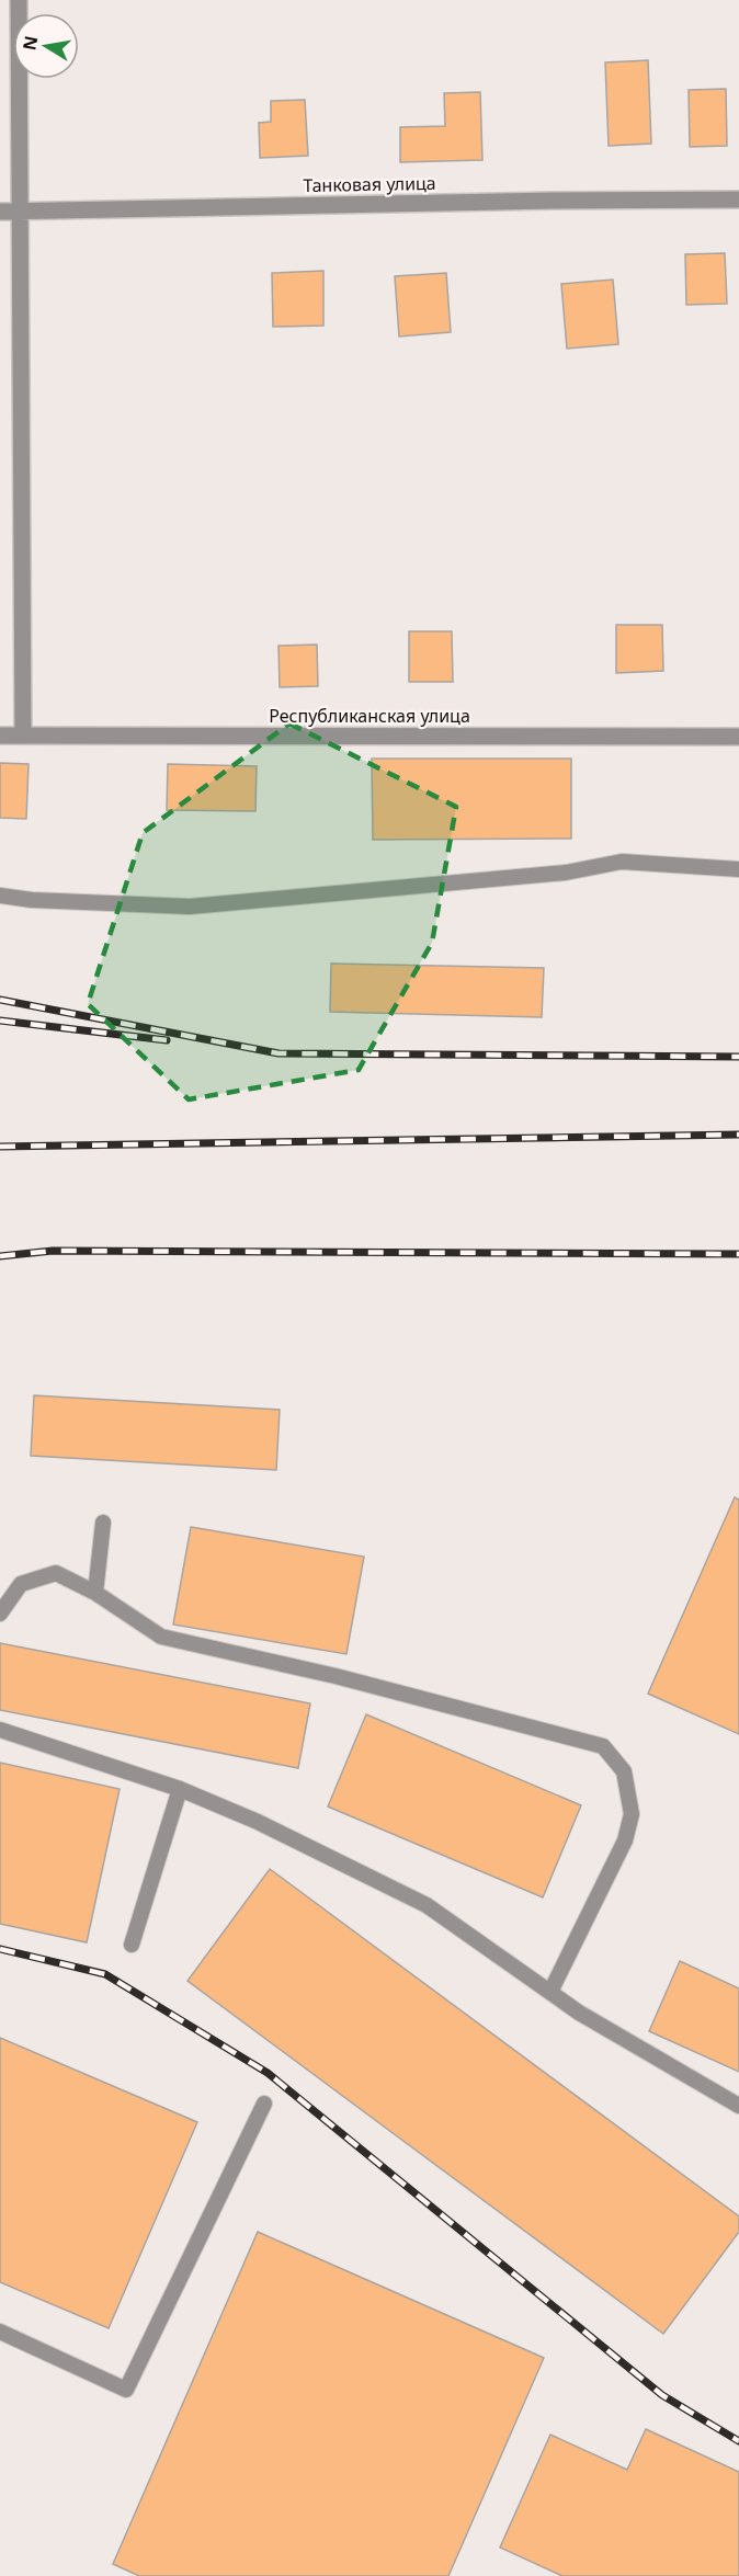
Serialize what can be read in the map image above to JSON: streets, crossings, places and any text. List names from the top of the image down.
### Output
{
  "streets": {
    "street": ["Танковая улица", "Республиканская улица"]
  },
  "north": "left"
}
